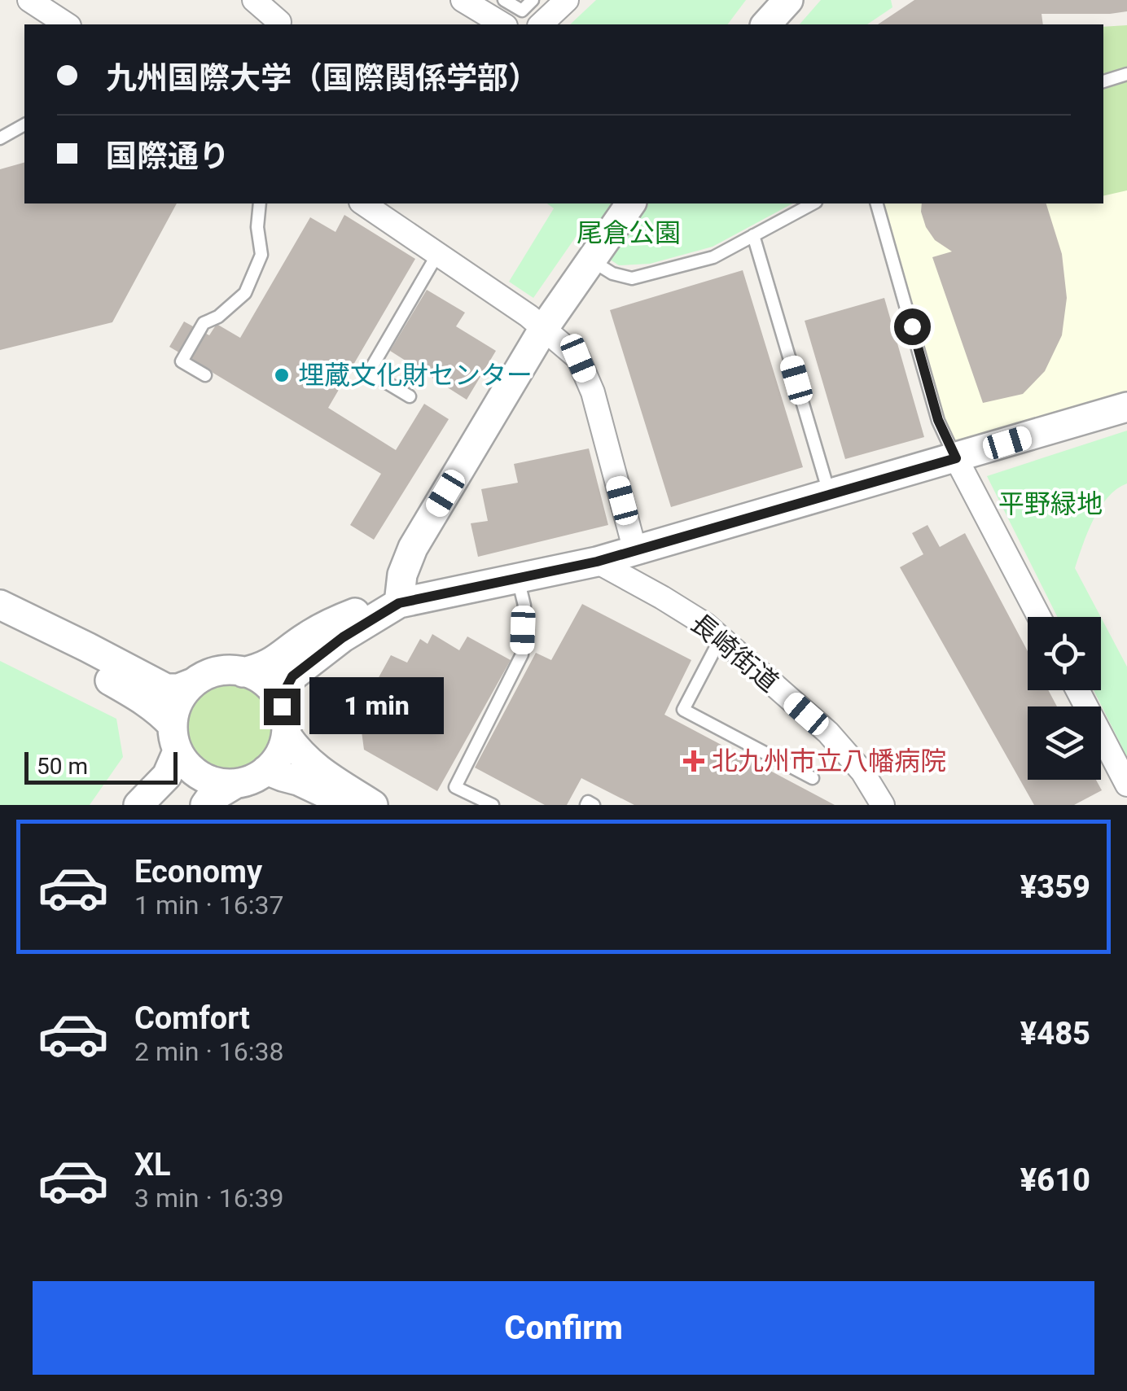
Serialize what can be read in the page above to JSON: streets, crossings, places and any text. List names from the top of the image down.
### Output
{
  "streets": {
    "street": ["長崎街道"]
  },
  "parks": ["尾倉公園", "平野緑地"],
  "places": {
    "other": ["埋蔵文化財センター"],
    "health": ["北九州市立八幡病院"]
  },
  "scale_bar": "50 m",
  "page": {
    "banner": ["九州国際大学（国際関係学部）", "国際通り"],
    "bubble": "1 min",
    "scale": "50 m",
    "list": [
      {
        "name": "Economy",
        "note": "1 min · 16:37",
        "value": "¥359"
      },
      {
        "name": "Comfort",
        "note": "2 min · 16:38",
        "value": "¥485"
      },
      {
        "name": "XL",
        "note": "3 min · 16:39",
        "value": "¥610"
      }
    ],
    "buttons": "Confirm"
  }
}
